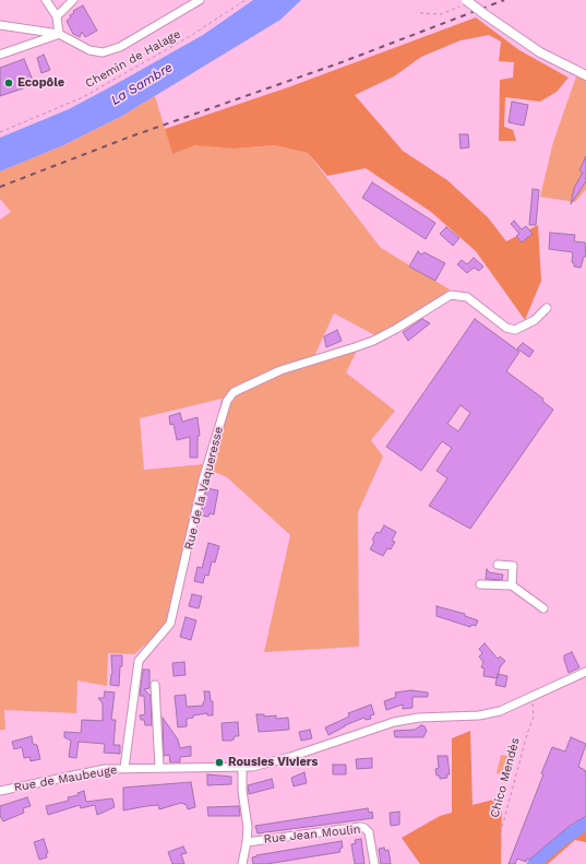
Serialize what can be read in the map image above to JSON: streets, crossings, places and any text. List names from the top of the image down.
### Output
{
  "streets": {
    "street": ["Rue de la Vaqueresse", "Rue de Maubeuge", "Rue Jean Moulin"],
    "path": ["Chemin de Halage", "Chico Mendès"]
  },
  "crossings": [
    ["Rue de la Vaqueresse", "Rue de Maubeuge"],
    ["Chico Mendès", "Rue de Maubeuge"]
  ],
  "water": ["La Sambre"],
  "places": ["Ecopôle", "Rousies Viviers"]
}
